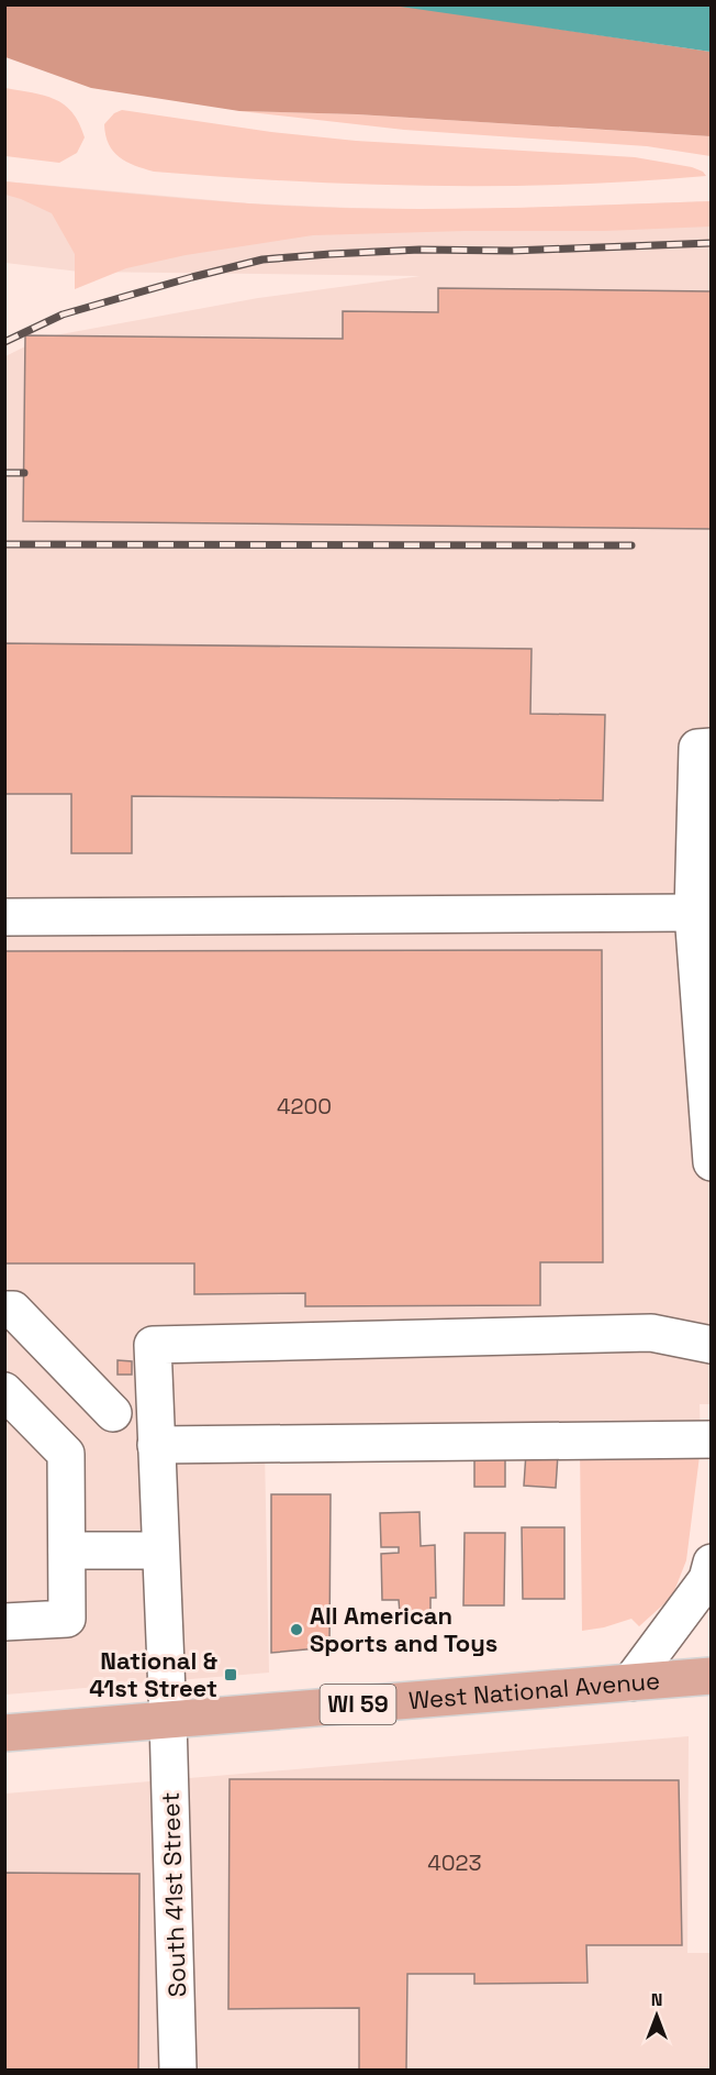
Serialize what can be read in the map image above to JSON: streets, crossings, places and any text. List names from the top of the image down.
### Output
{
  "streets": {
    "main road": ["West National Avenue", "WI 59"],
    "street": ["South 41st Street"]
  },
  "crossings": [
    ["West National Avenue", "South 41st Street"]
  ],
  "places": {
    "other": ["All American Sports and Toys"],
    "transit": ["National & 41st Street"]
  },
  "house_numbers": ["4200", "4023"],
  "north": "top"
}
